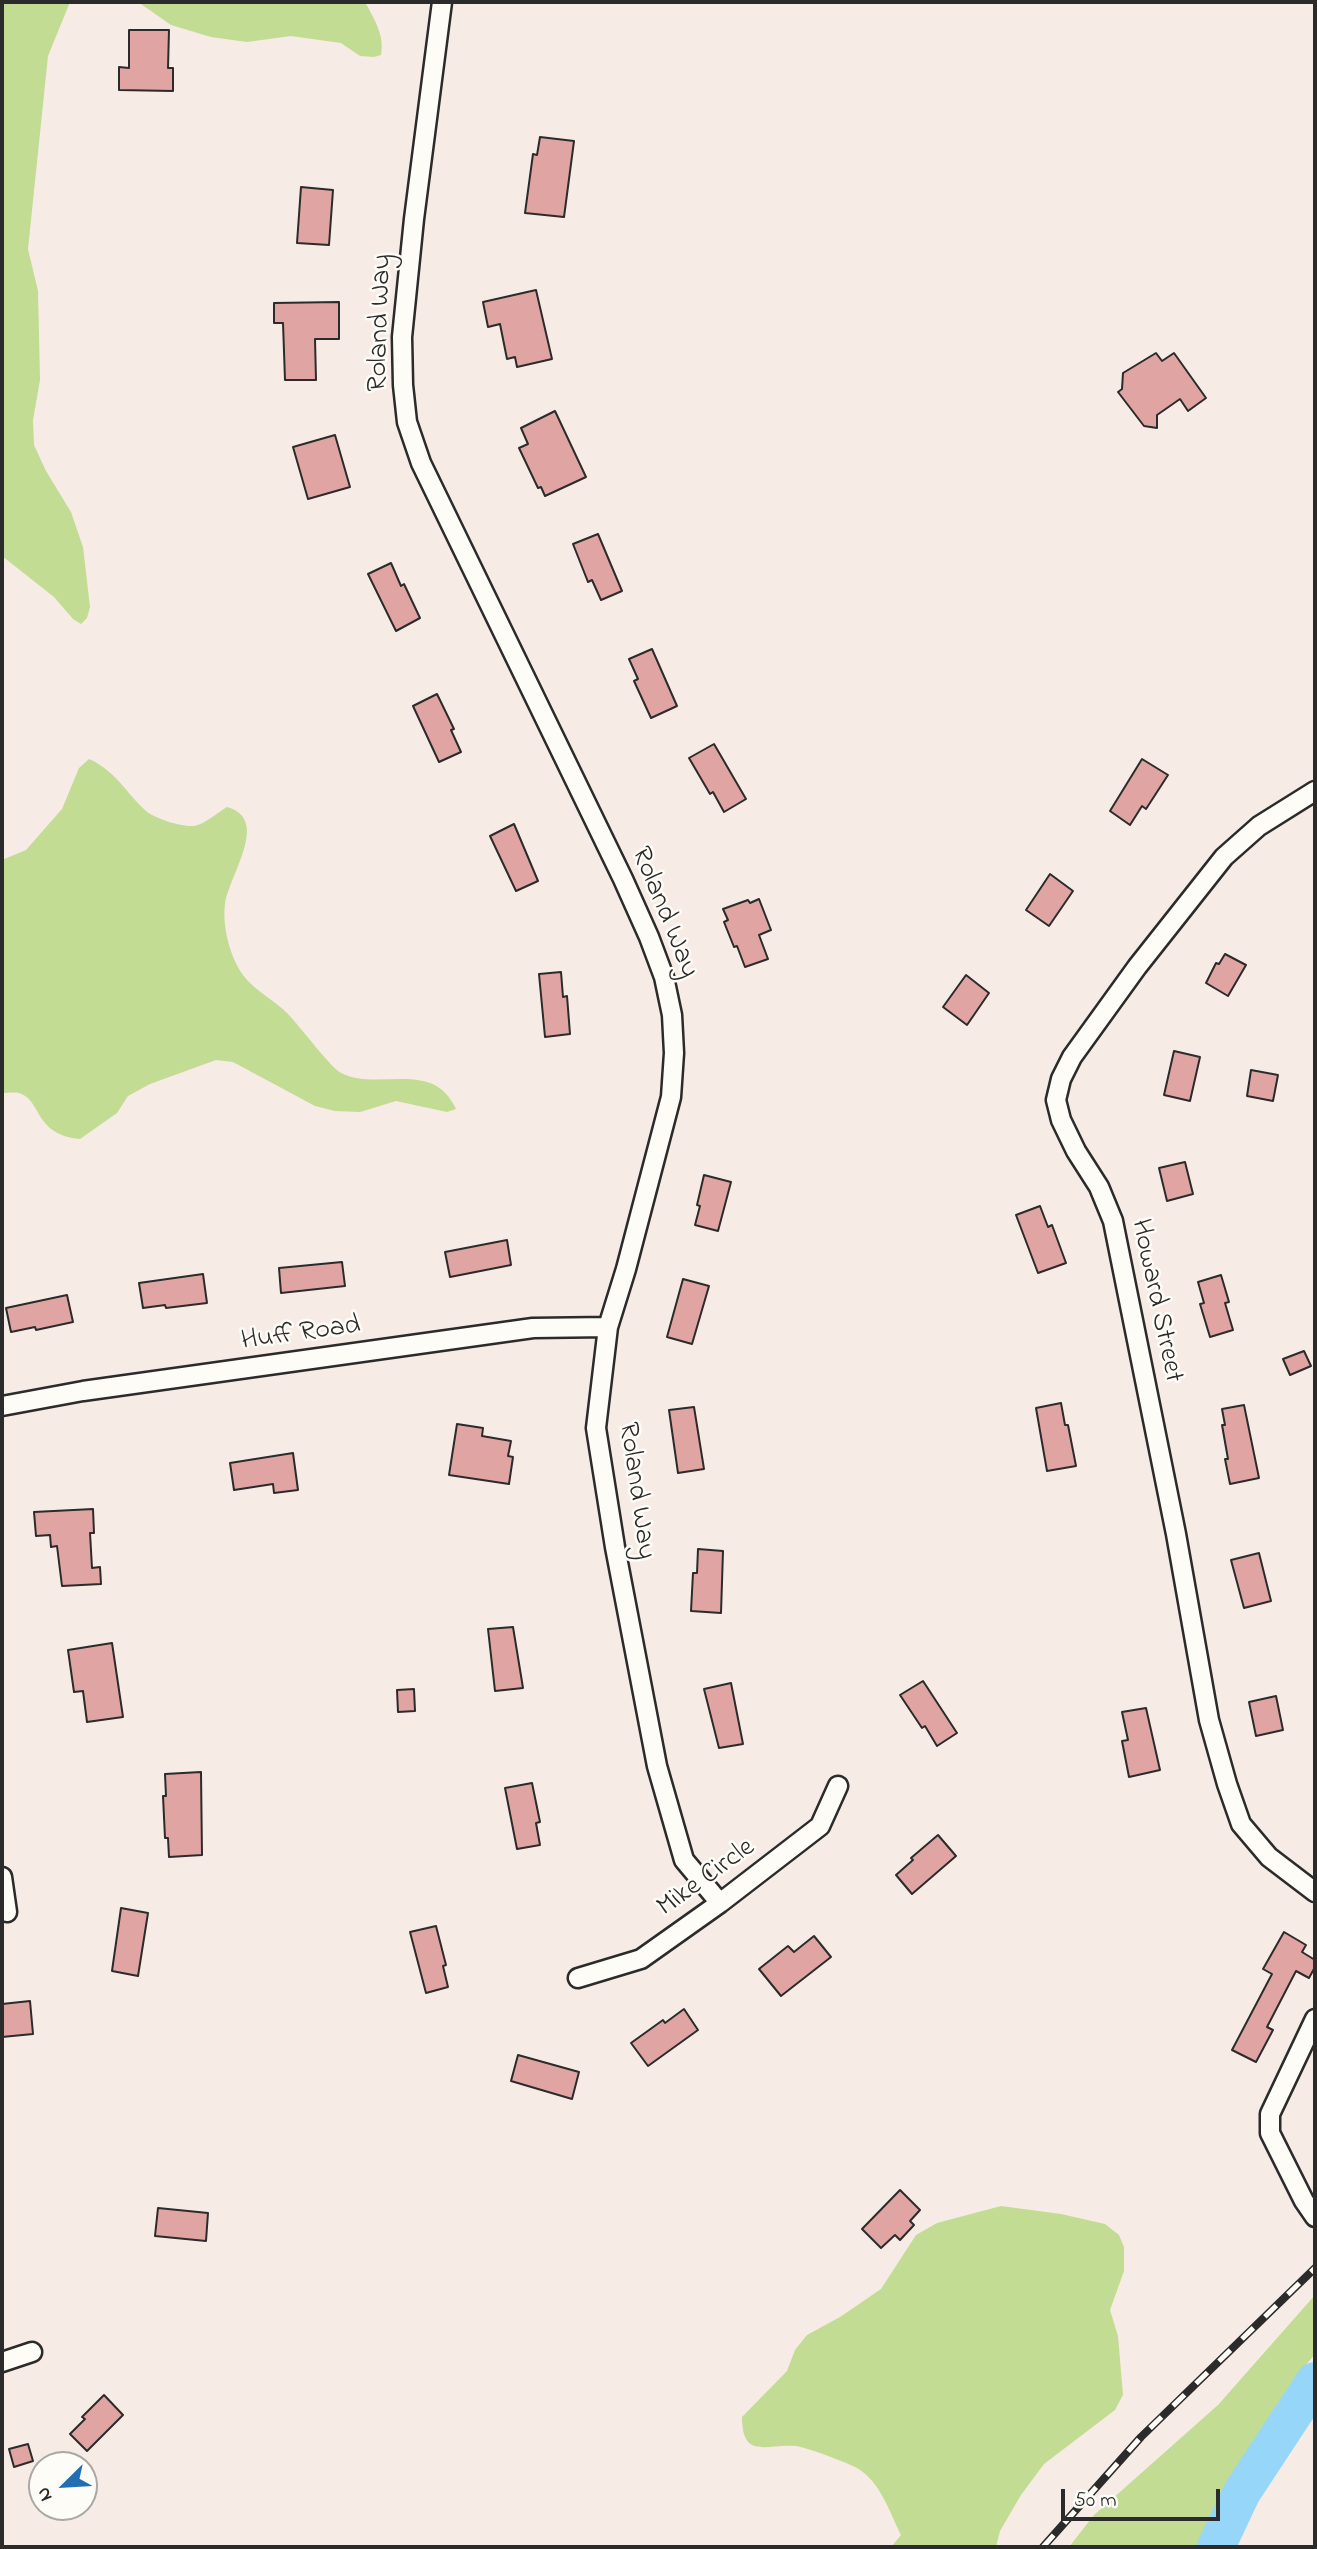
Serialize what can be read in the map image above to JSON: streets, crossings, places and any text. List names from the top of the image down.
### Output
{
  "streets": {
    "street": [
      "Roland Way",
      "Howard Street",
      "Huff Road",
      "Mike Circle"
    ]
  },
  "crossings": [
    ["Roland Way", "Huff Road"],
    ["Roland Way", "Mike Circle"]
  ],
  "scale_bar": "50 m",
  "north": "bottom left"
}
